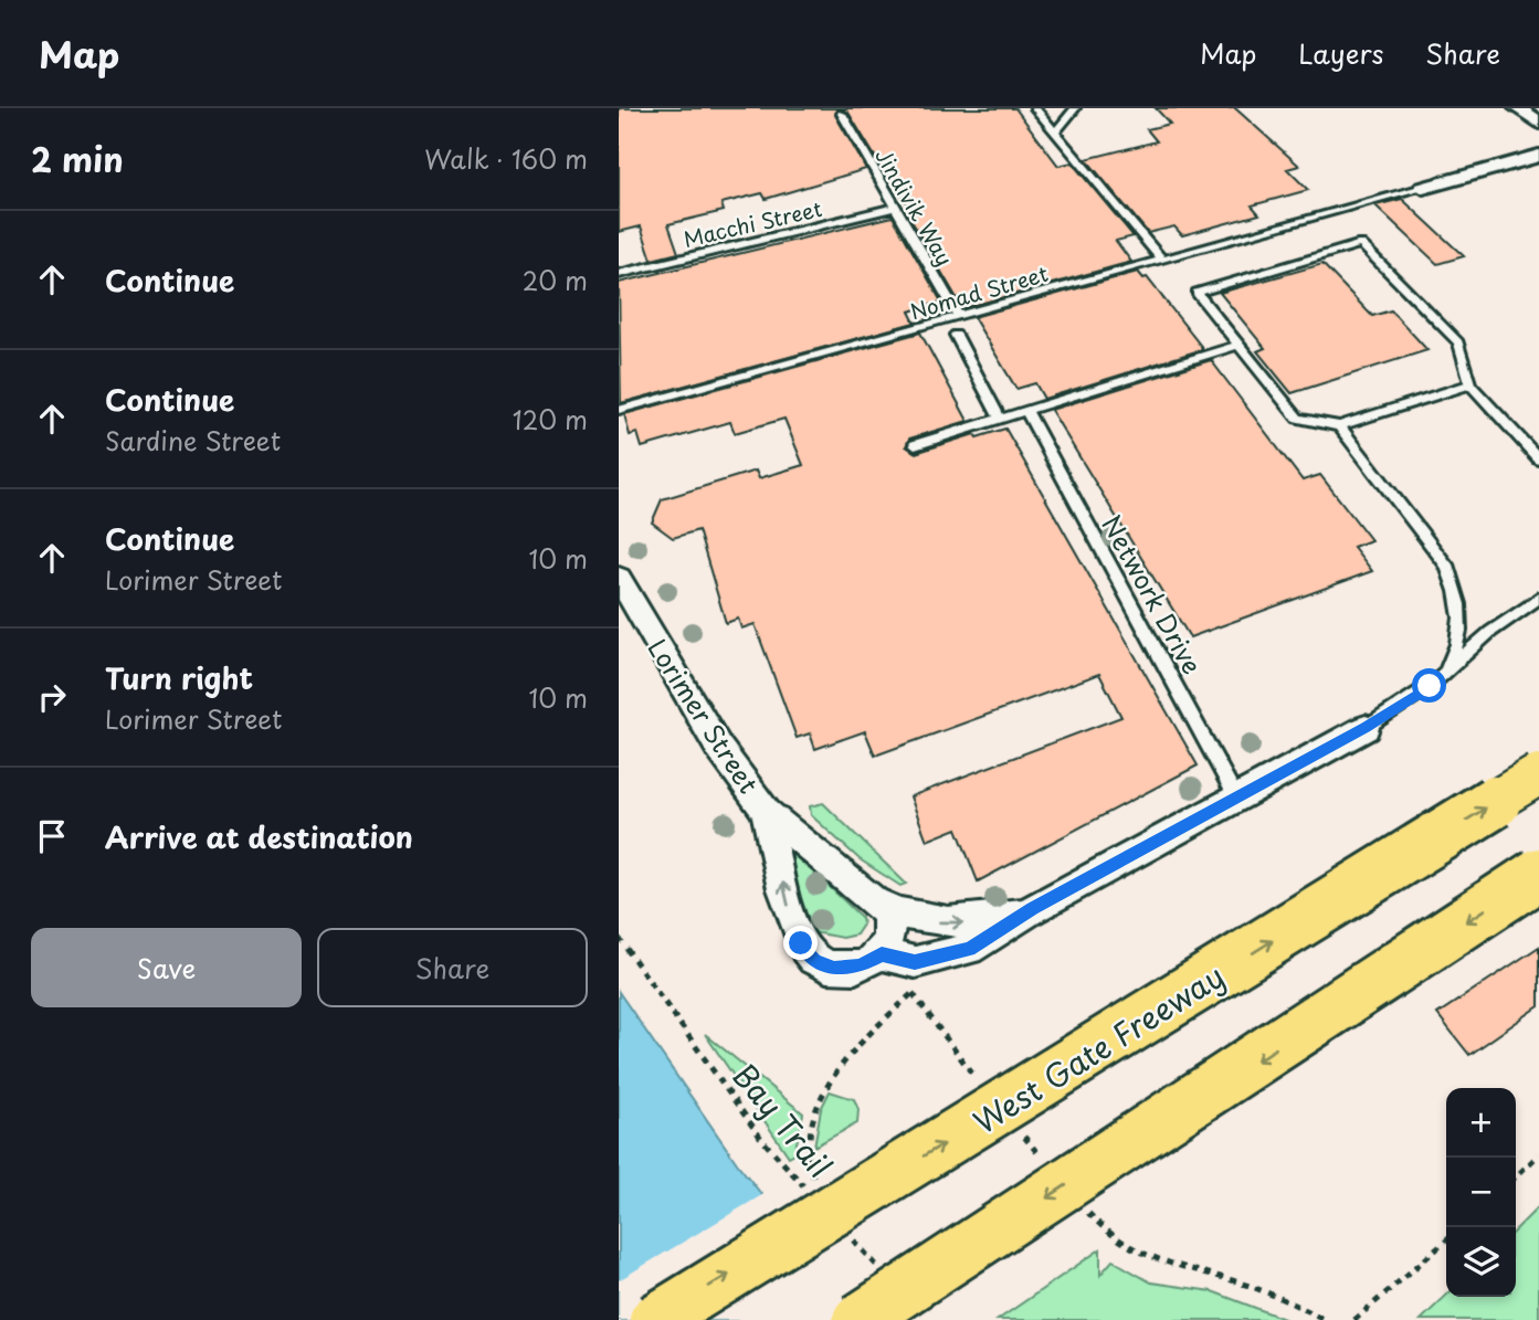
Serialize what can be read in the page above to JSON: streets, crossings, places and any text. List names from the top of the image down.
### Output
{
  "streets": {
    "highway": ["West Gate Freeway"],
    "street": ["Lorimer Street"],
    "lane": [
      "Jindivik Way",
      "Macchi Street",
      "Nomad Street",
      "Network Drive"
    ],
    "path": ["Bay Trail"]
  },
  "crossings": [
    ["Jindivik Way", "Macchi Street"],
    ["Jindivik Way", "Nomad Street"]
  ],
  "page": {
    "header": "Map",
    "nav": ["Map", "Layers", "Share"],
    "heading": ["2 min", "Walk · 160 m"],
    "list": [
      ["Continue", "20 m"],
      ["Continue", "Sardine Street", "120 m"],
      ["Continue", "Lorimer Street", "10 m"],
      ["Turn right", "Lorimer Street", "10 m"],
      "Arrive at destination"
    ],
    "buttons": ["Save", "Share"],
    "map_buttons": ["+", "−"]
  }
}
